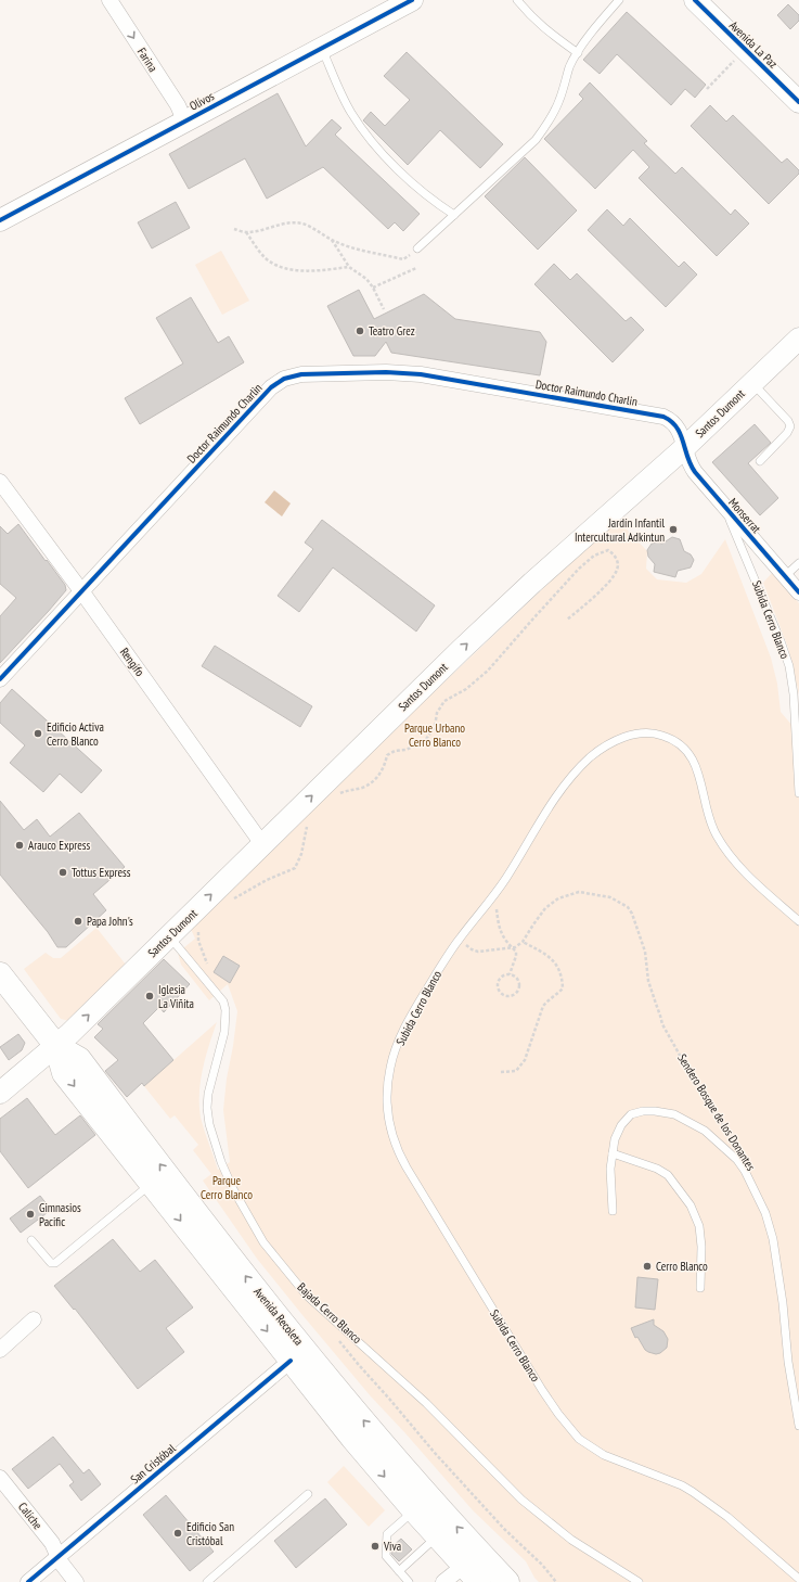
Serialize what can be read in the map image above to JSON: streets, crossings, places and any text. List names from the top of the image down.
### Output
{
  "streets": {
    "main road": [
      "Avenida La Paz",
      "Olivos",
      "Santos Dumont",
      "Avenida Recoleta"
    ],
    "street": [
      "Farina",
      "Doctor Raimundo Charlin",
      "Monserrat",
      "Rengifo",
      "San Cristóbal",
      "Caliche"
    ],
    "lane": ["Subida Cerro Blanco", "Bajada Cerro Blanco"],
    "path": ["Sendero Bosque de los Donantes"]
  },
  "crossings": [
    ["Farina", "Olivos"],
    ["Doctor Raimundo Charlin", "Santos Dumont"],
    ["Doctor Raimundo Charlin", "Monserrat"],
    ["Doctor Raimundo Charlin", "Rengifo"],
    ["Santos Dumont", "Monserrat"],
    ["Santos Dumont", "Rengifo"],
    ["Santos Dumont", "Bajada Cerro Blanco"],
    ["Santos Dumont", "Avenida Recoleta"],
    ["Monserrat", "Subida Cerro Blanco"],
    ["Subida Cerro Blanco", "Sendero Bosque de los Donantes"],
    ["Avenida Recoleta", "San Cristóbal"],
    ["San Cristóbal", "Caliche"]
  ],
  "one_way": ["Farina", "Santos Dumont"],
  "parks": ["Parque Urbano Cerro Blanco", "Parque Cerro Blanco"],
  "places": [
    "Teatro Grez",
    "Jardín Infantil Intercultural Adkintun",
    "Edificio Activa Cerro Blanco",
    "Arauco Express",
    "Tottus Express",
    "Papa John's",
    "Iglesia La Viñita",
    "Gimnasios Pacific",
    "Cerro Blanco",
    "Edificio San Cristóbal",
    "Viva"
  ]
}
